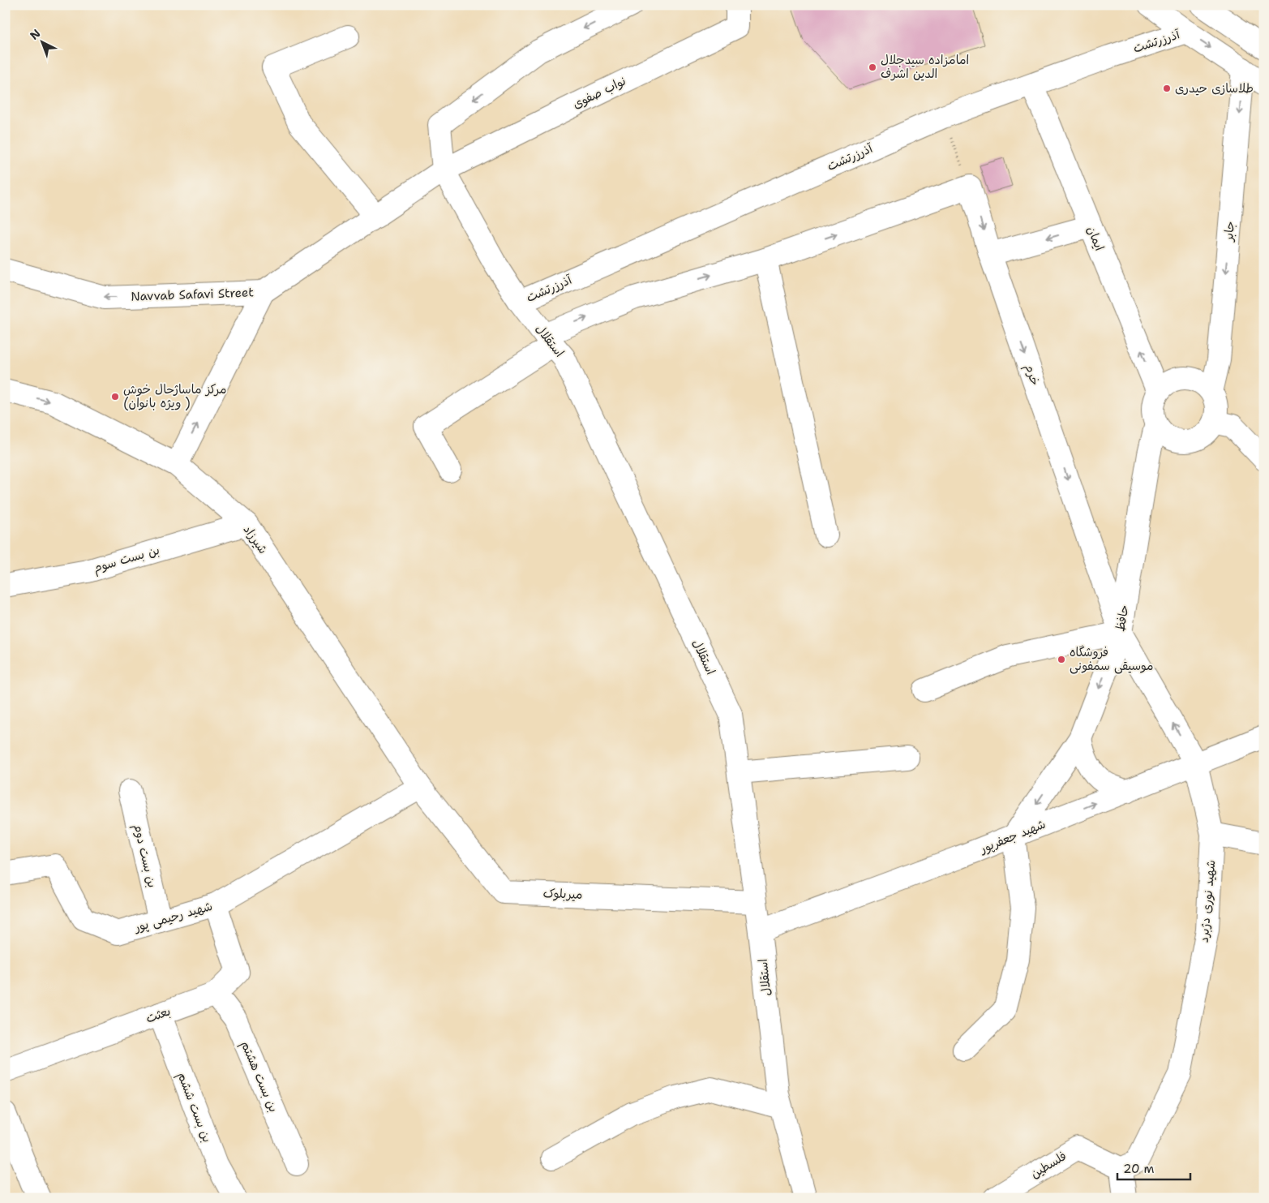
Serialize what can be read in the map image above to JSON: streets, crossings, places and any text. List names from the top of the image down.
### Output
{
  "streets": {
    "street": [
      "آذرزرتشت",
      "نواب صفوی",
      "جابر",
      "ایمان",
      "Navvab Safavi Street",
      "استقلال",
      "خرم",
      "شیرزاد",
      "بن بست سوم",
      "حافظ",
      "شهید جعفرپور",
      "بن بست دوم",
      "میربلوک",
      "شهید نوری دژبرد",
      "شهید رحیمی پور",
      "بعثت",
      "بن بست هشتم",
      "بن بست ششم",
      "فلسطین"
    ]
  },
  "crossings": [
    ["آذرزرتشت", "ایمان"],
    ["آذرزرتشت", "استقلال"],
    ["نواب صفوی", "Navvab Safavi Street"],
    ["نواب صفوی", "استقلال"],
    ["جابر", "ایمان"],
    ["جابر", "حافظ"],
    ["ایمان", "حافظ"],
    ["Navvab Safavi Street", "استقلال"],
    ["استقلال", "شهید جعفرپور"],
    ["استقلال", "میربلوک"],
    ["خرم", "حافظ"],
    ["خرم", "شهید نوری دژبرد"],
    ["شیرزاد", "بن بست سوم"],
    ["شیرزاد", "میربلوک"],
    ["شیرزاد", "شهید رحیمی پور"],
    ["حافظ", "شهید جعفرپور"],
    ["حافظ", "شهید نوری دژبرد"],
    ["شهید جعفرپور", "شهید نوری دژبرد"],
    ["بن بست دوم", "شهید رحیمی پور"],
    ["میربلوک", "شهید رحیمی پور"],
    ["شهید نوری دژبرد", "فلسطین"],
    ["شهید رحیمی پور", "بعثت"],
    ["بعثت", "بن بست هشتم"],
    ["بعثت", "بن بست ششم"]
  ],
  "one_way": [
    "جابر",
    "ایمان",
    "Navvab Safavi Street",
    "خرم",
    "حافظ"
  ],
  "places": [
    "امامزاده سیدجلال الدین اشرف",
    "طلاسازی حیدری",
    "مرکز ماساژحال خوش (ویژه بانوان )",
    "فروشگاه موسیقی سمفونی"
  ],
  "scale_bar": "20 m",
  "north": "top left"
}
